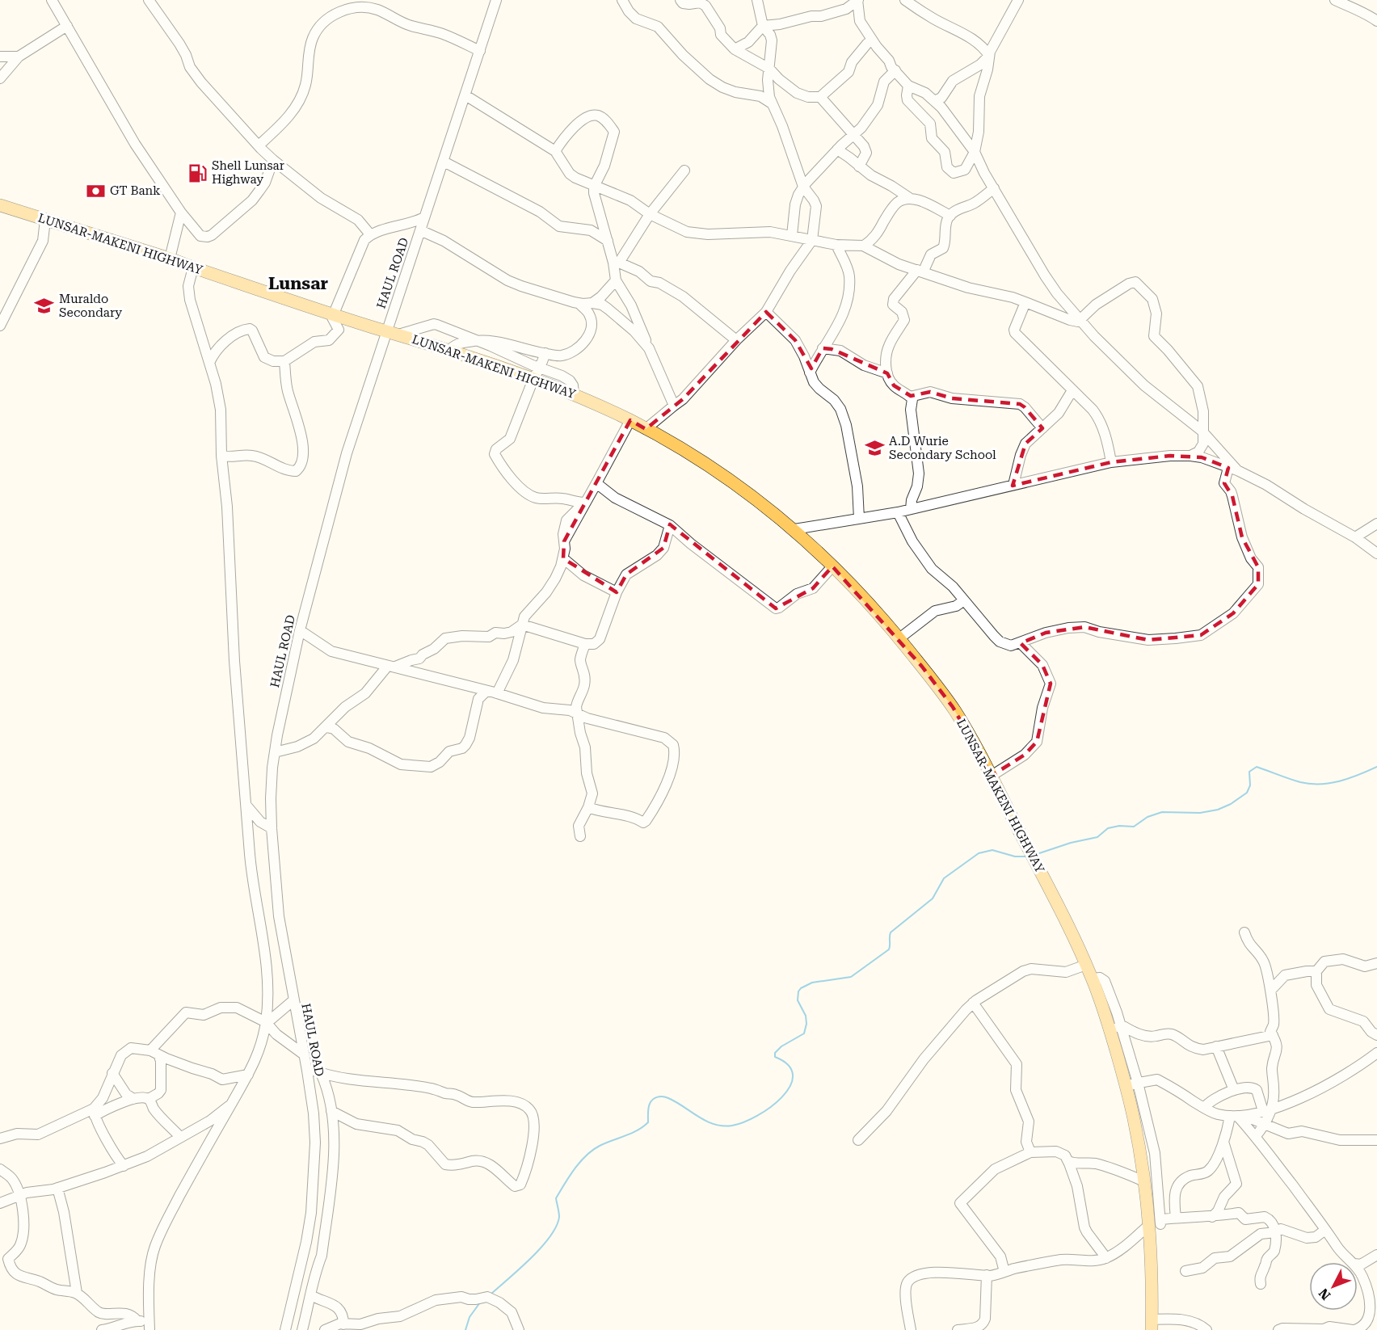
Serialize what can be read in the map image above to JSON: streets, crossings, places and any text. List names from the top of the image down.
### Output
{
  "streets": {
    "main road": ["LUNSAR-MAKENI HIGHWAY"],
    "street": ["HAUL ROAD"]
  },
  "crossings": [
    ["LUNSAR-MAKENI HIGHWAY", "HAUL ROAD"]
  ],
  "districts": ["Lunsar"],
  "places": {
    "fuel station": ["Shell Lunsar Highway"],
    "bank": ["GT Bank"],
    "school or university": ["Muraldo Secondary", "A.D Wurie Secondary School"]
  },
  "north": "bottom left"
}
